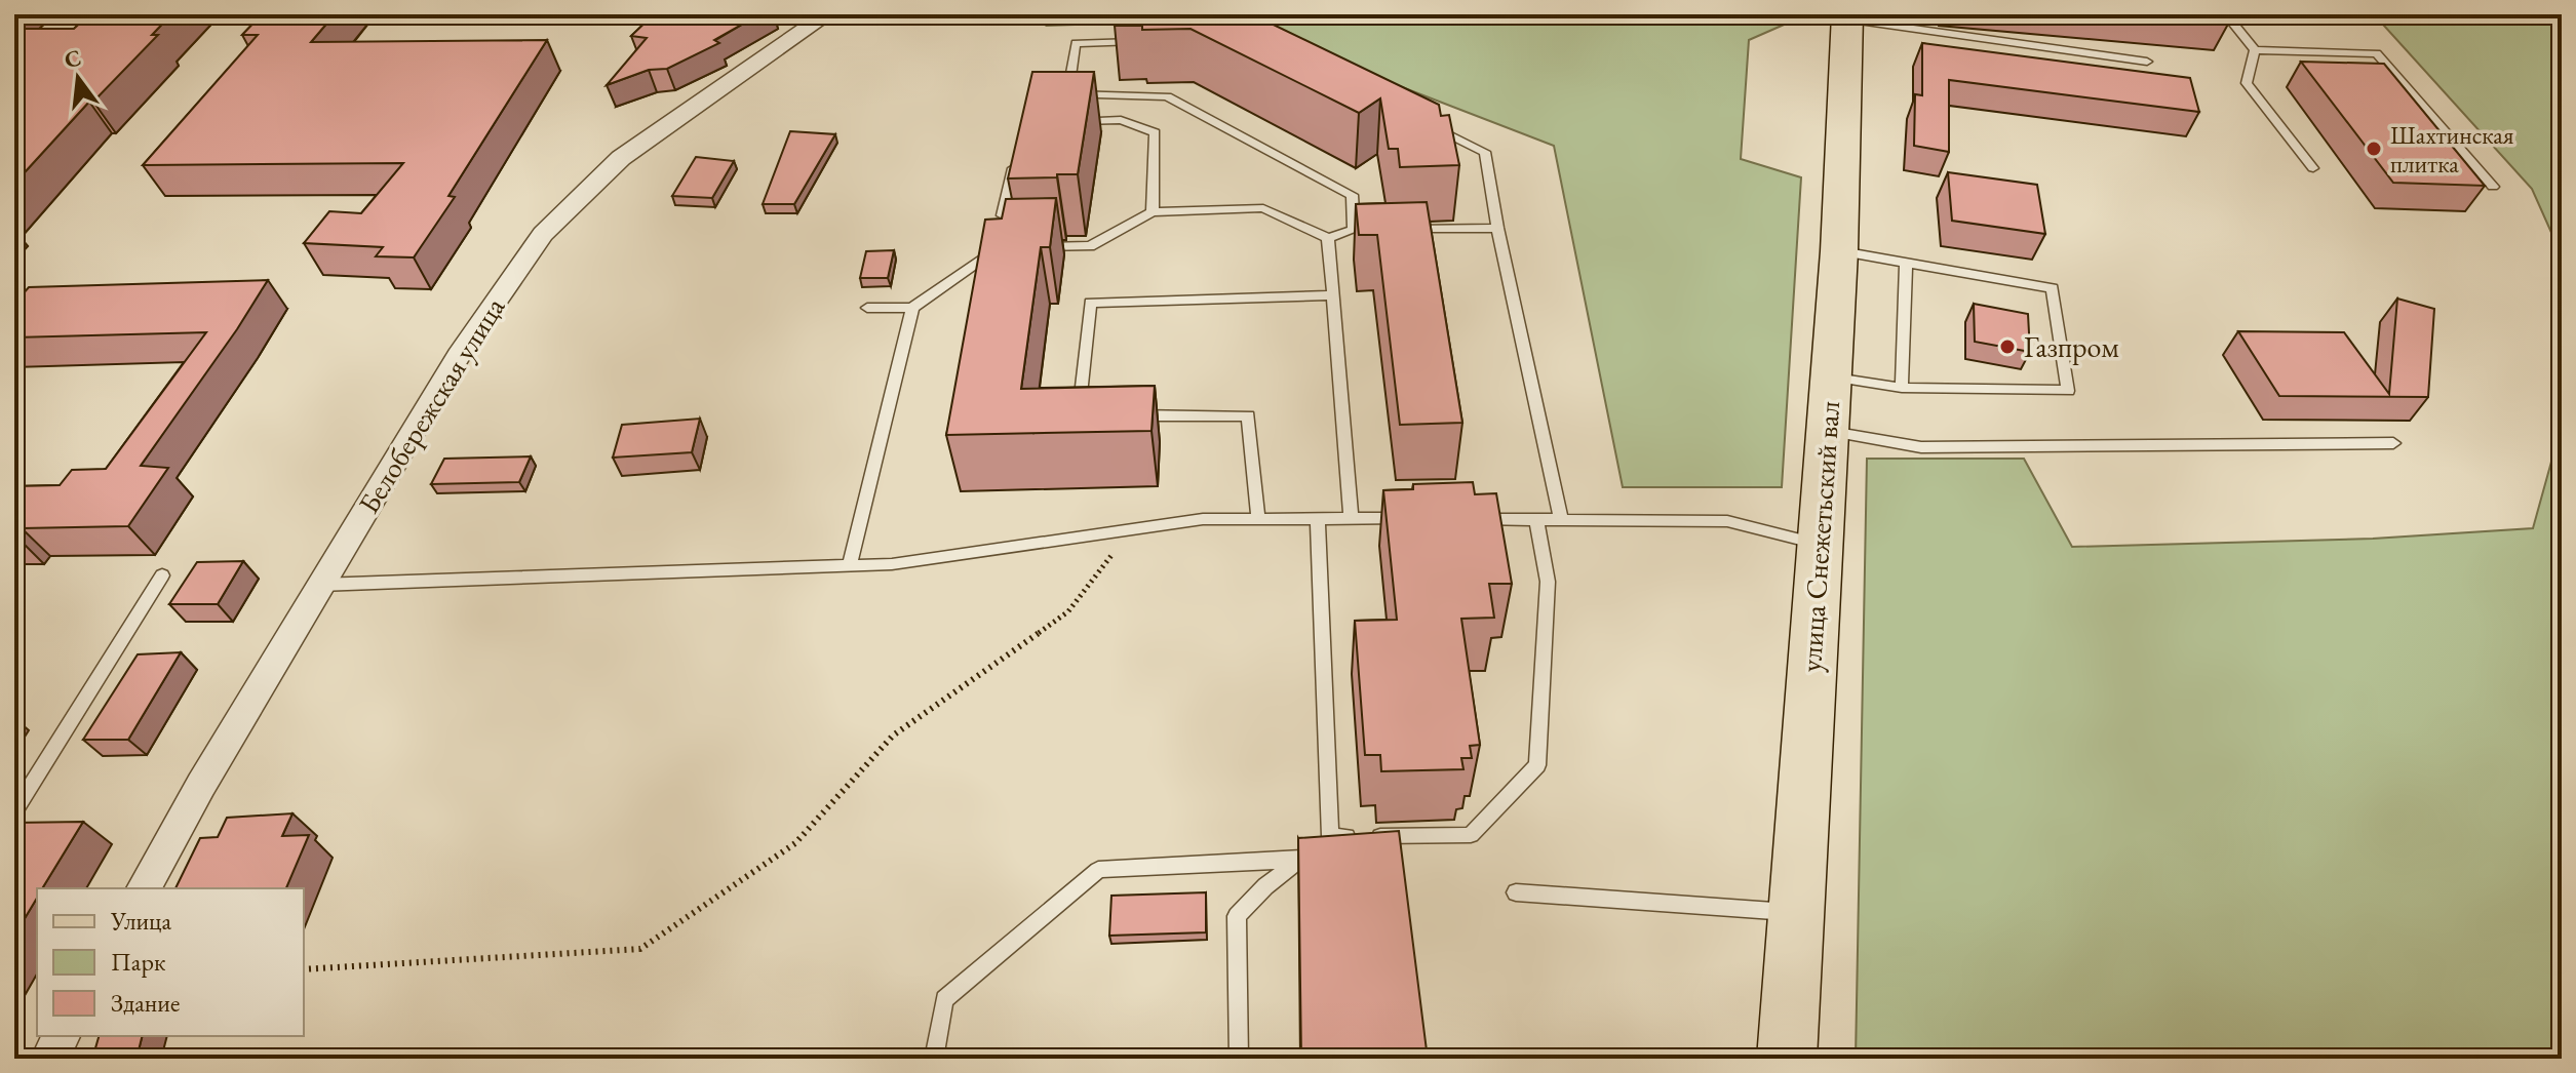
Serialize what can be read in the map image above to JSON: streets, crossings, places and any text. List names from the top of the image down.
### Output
{
  "streets": {
    "main road": ["улица Снежетьский вал"],
    "street": ["Белобережская улица"]
  },
  "places": ["Шахтинская плитка", "Газпром"],
  "legend": ["Улица", "Парк", "Здание"],
  "north": "top"
}
